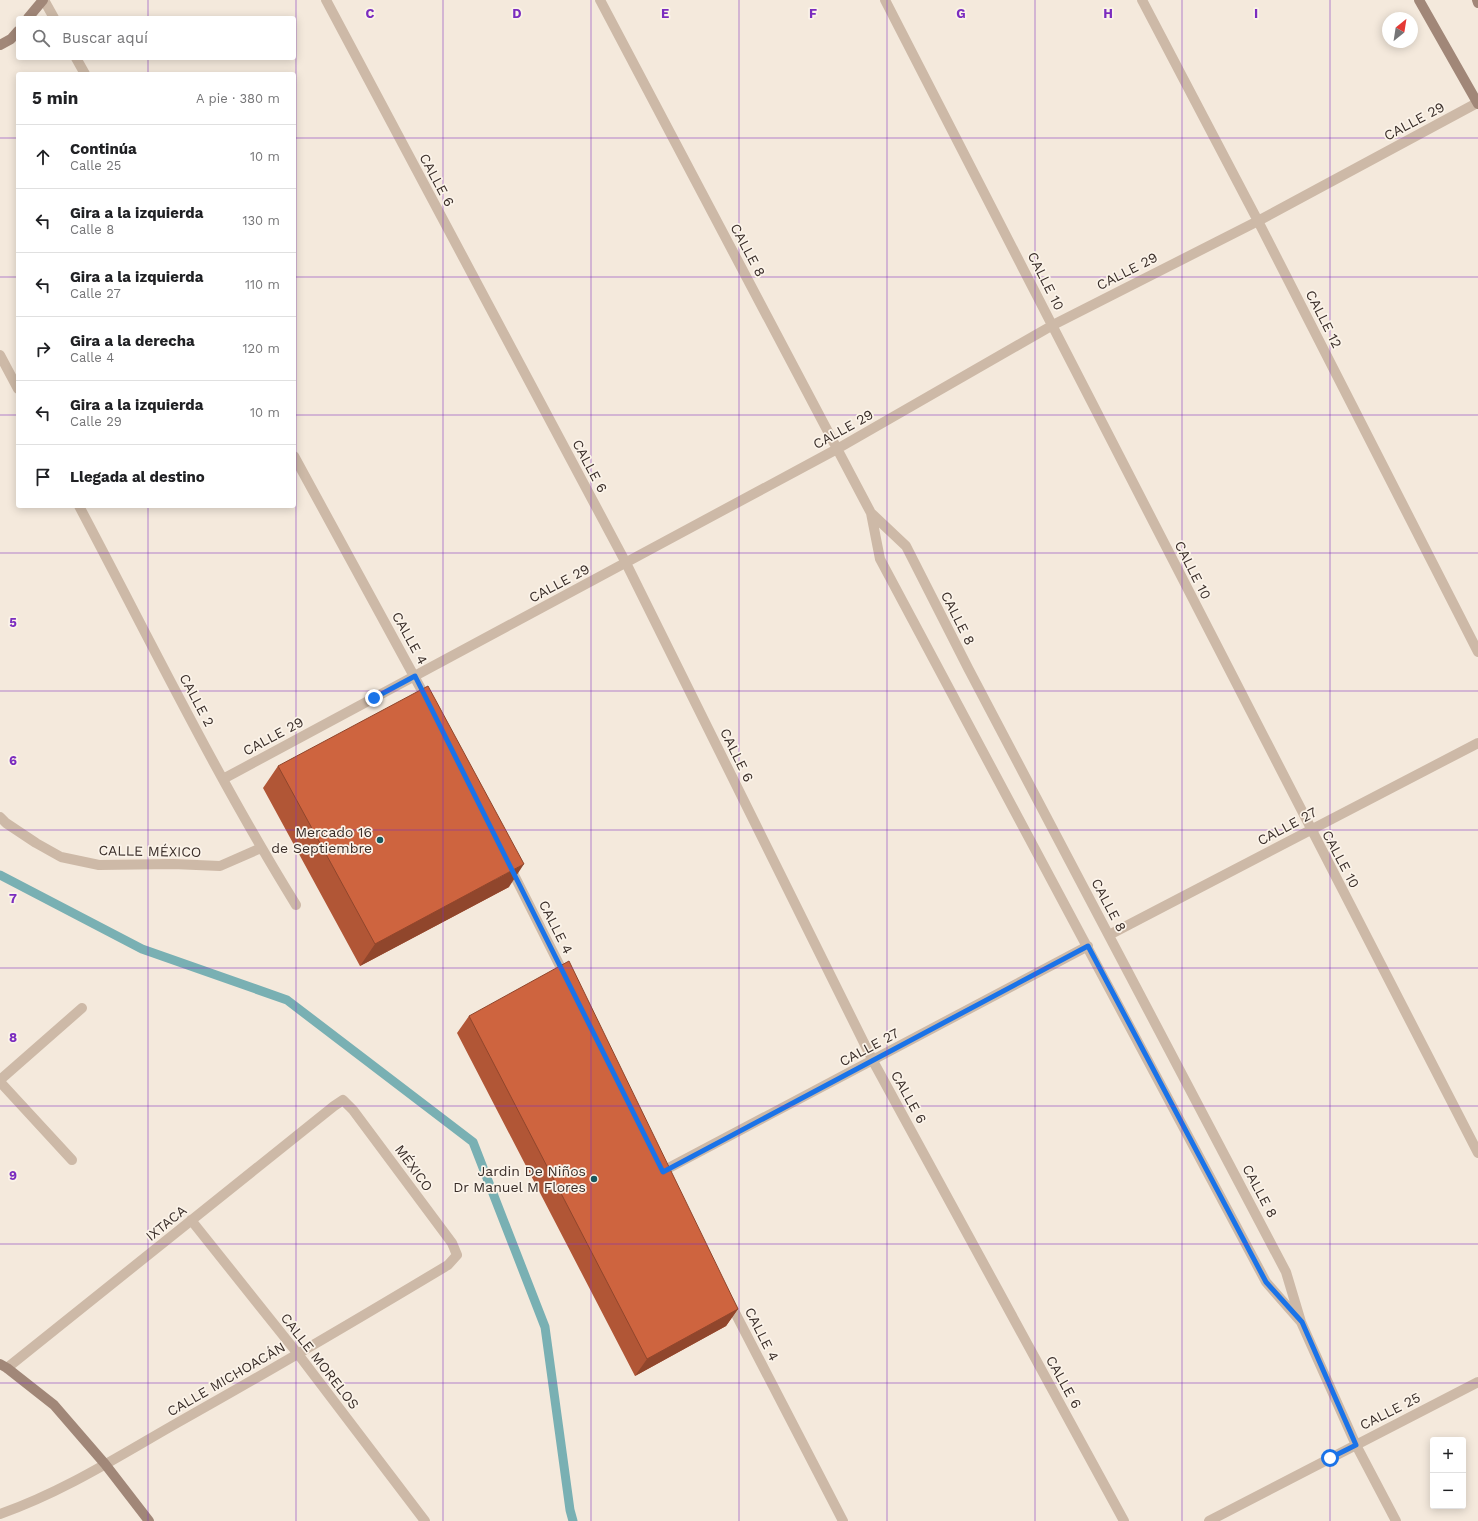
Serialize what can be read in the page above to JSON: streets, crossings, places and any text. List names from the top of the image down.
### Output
{
  "streets": {
    "street": [
      "CALLE 29",
      "CALLE 6",
      "CALLE 8",
      "CALLE 10",
      "CALLE 12",
      "CALLE 4",
      "CALLE 2",
      "CALLE 27",
      "CALLE MÉXICO",
      "MÉXICO",
      "IXTACA",
      "CALLE MORELOS",
      "CALLE MICHOACÁN",
      "CALLE 25"
    ]
  },
  "crossings": [
    ["CALLE 29", "CALLE 6"],
    ["CALLE 29", "CALLE 8"],
    ["CALLE 29", "CALLE 10"],
    ["CALLE 29", "CALLE 12"],
    ["CALLE 29", "CALLE 4"],
    ["CALLE 29", "CALLE 2"],
    ["CALLE 6", "CALLE 27"],
    ["CALLE 8", "CALLE 27"],
    ["CALLE 8", "CALLE 25"],
    ["CALLE 10", "CALLE 27"],
    ["CALLE 2", "CALLE MÉXICO"],
    ["MÉXICO", "IXTACA"],
    ["MÉXICO", "CALLE MICHOACÁN"],
    ["IXTACA", "CALLE MORELOS"],
    ["CALLE MORELOS", "CALLE MICHOACÁN"]
  ],
  "places": ["Mercado 16 de Septiembre", "Jardin De Niños Dr Manuel M Flores"],
  "north": "top right",
  "page": {
    "search": "Buscar aquí",
    "heading": ["5 min", "A pie · 380 m"],
    "list": [
      ["Continúa", "Calle 25", "10 m"],
      ["Gira a la izquierda", "Calle 8", "130 m"],
      ["Gira a la izquierda", "Calle 27", "110 m"],
      ["Gira a la derecha", "Calle 4", "120 m"],
      ["Gira a la izquierda", "Calle 29", "10 m"],
      "Llegada al destino"
    ],
    "map_buttons": ["+", "−"]
  },
  "grid": {
    "columns": [
      "C",
      "D",
      "E",
      "F",
      "G",
      "H",
      "I"
    ],
    "rows": [
      "5",
      "6",
      "7",
      "8",
      "9"
    ]
  }
}
